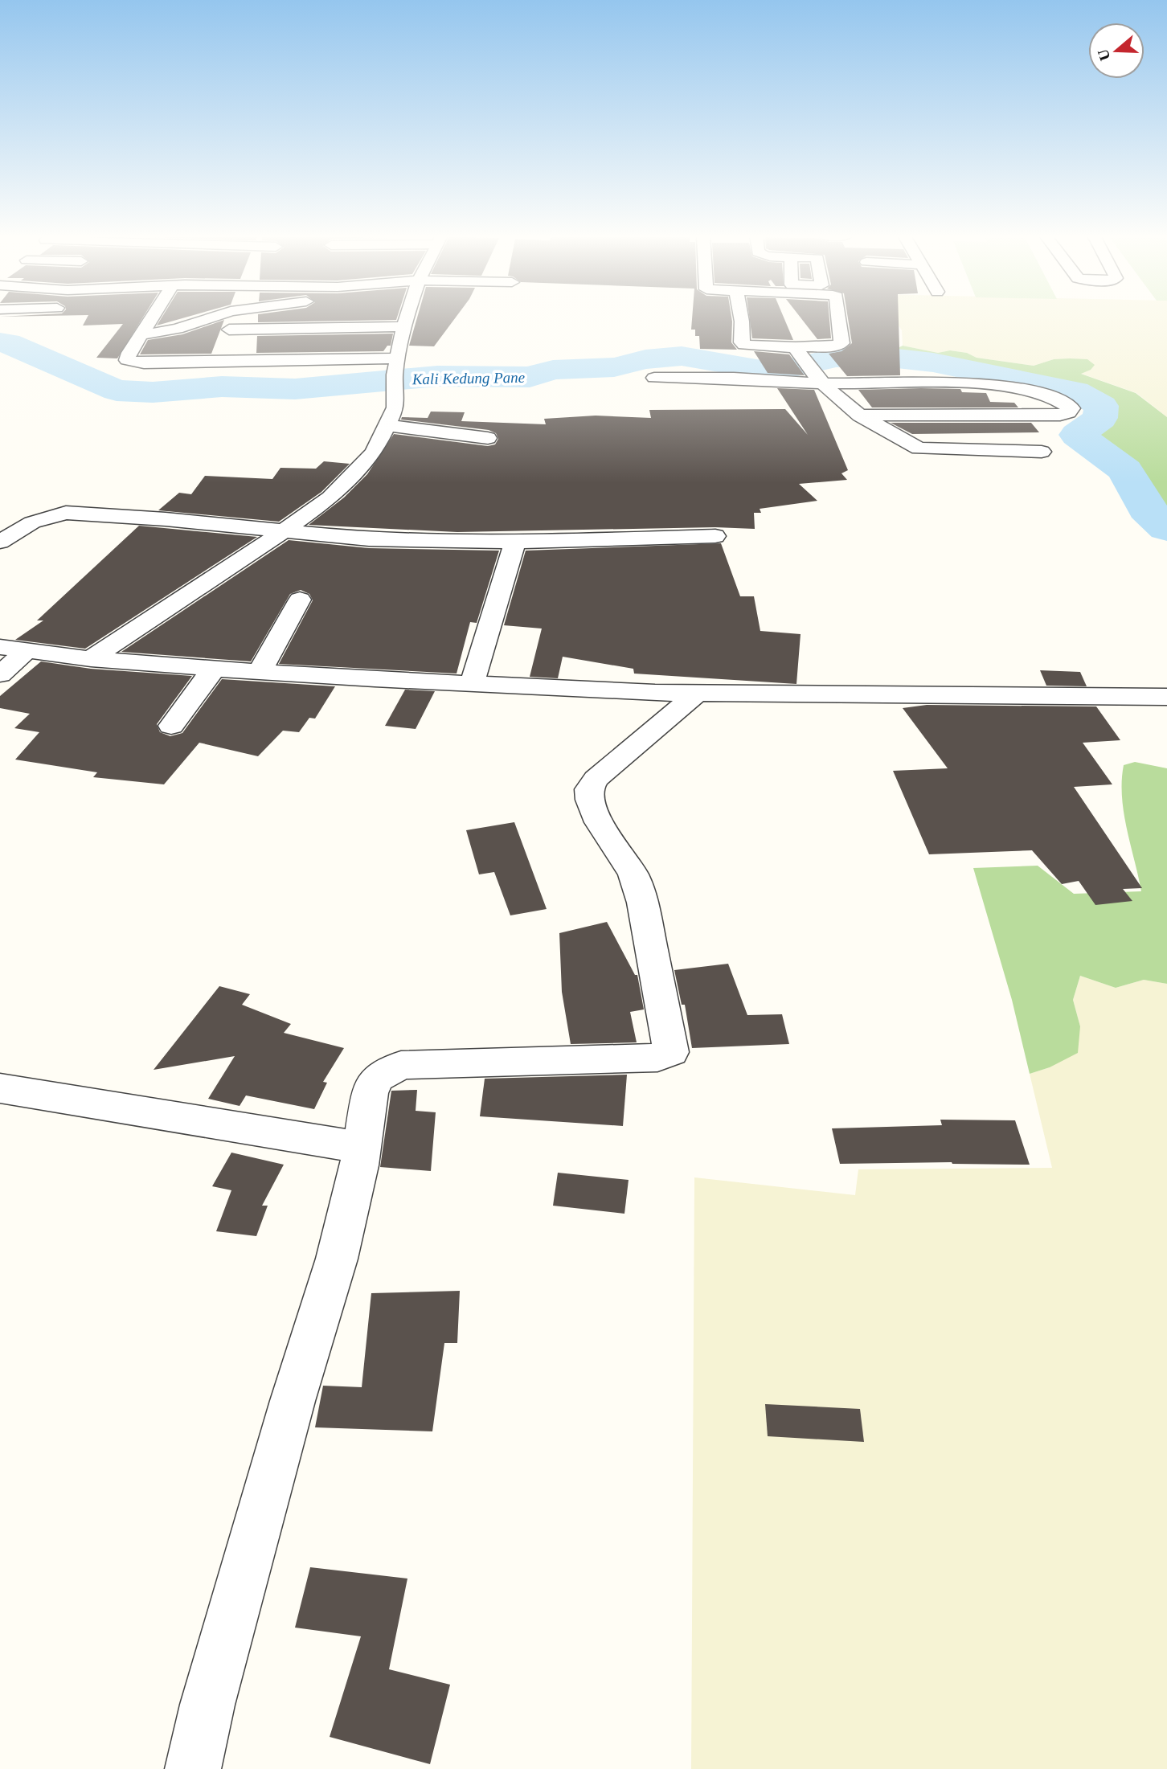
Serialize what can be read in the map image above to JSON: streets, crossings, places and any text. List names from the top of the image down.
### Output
{
  "water": ["Kali Kedung Pane"],
  "north": "left"
}
